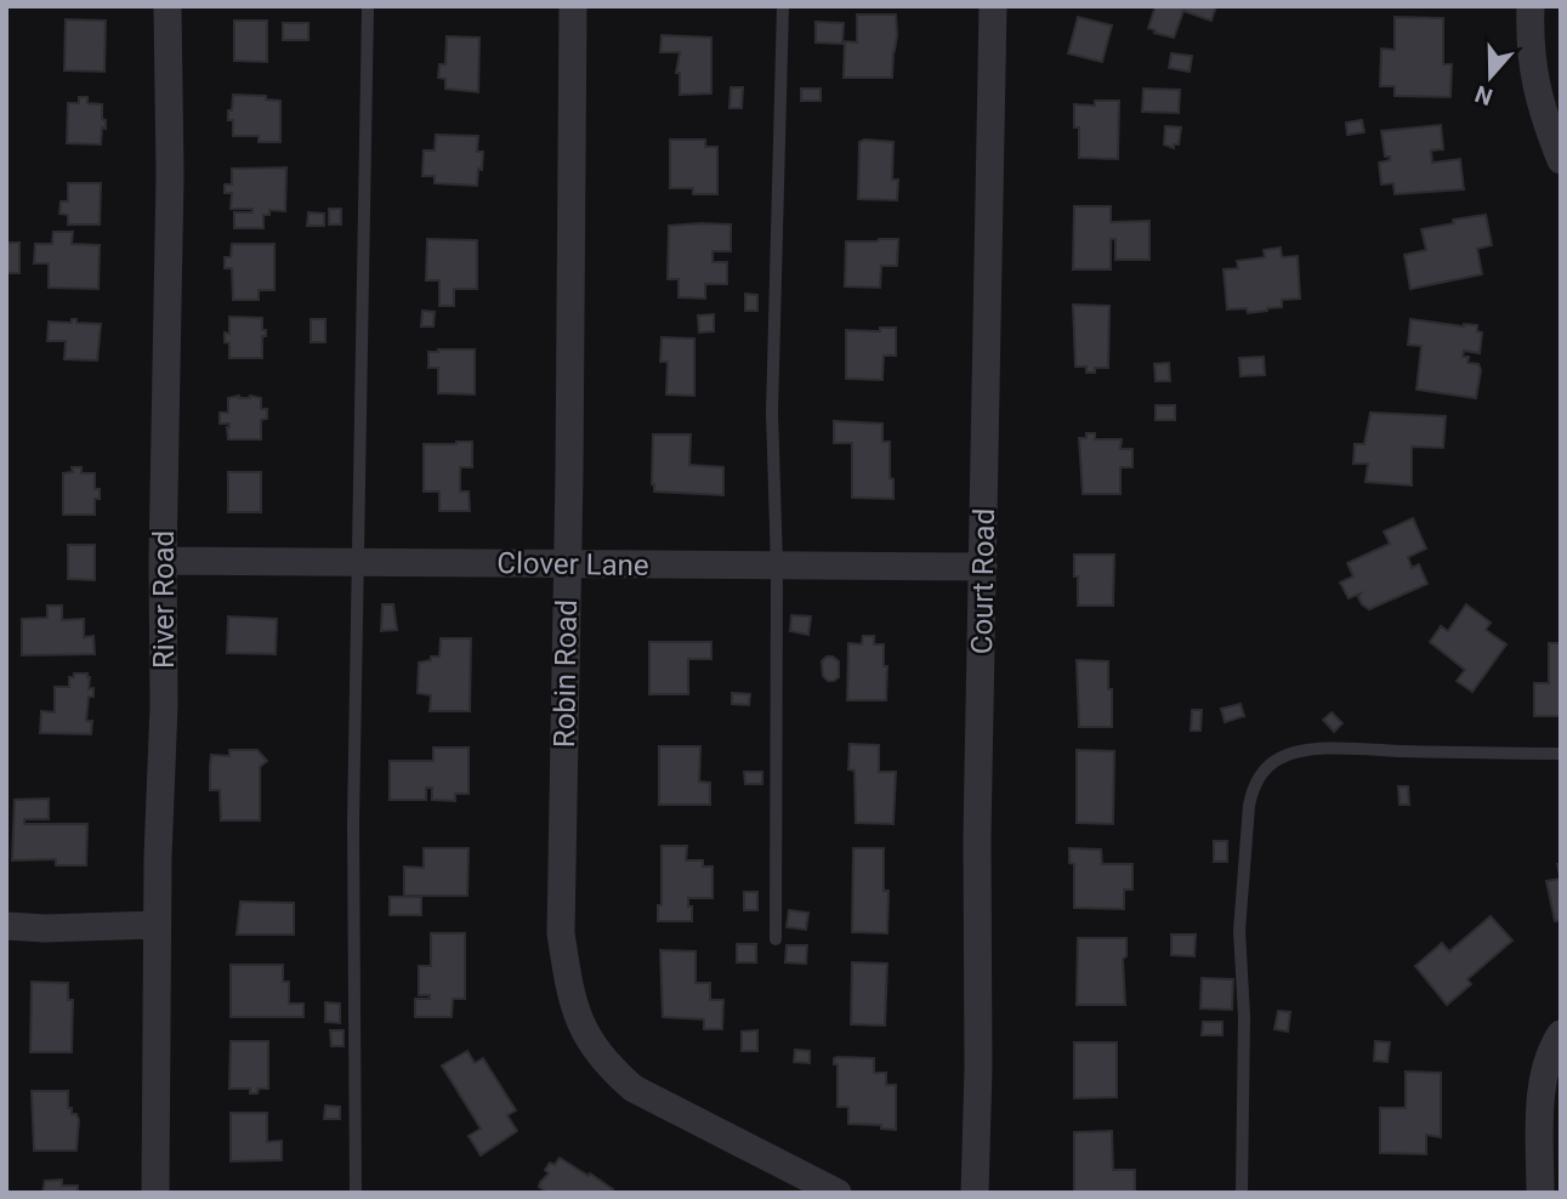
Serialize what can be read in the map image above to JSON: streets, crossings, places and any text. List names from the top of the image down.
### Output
{
  "streets": {
    "street": [
      "Clover Lane",
      "Court Road",
      "River Road",
      "Robin Road"
    ]
  },
  "crossings": [
    ["Clover Lane", "Court Road"],
    ["Clover Lane", "River Road"],
    ["Clover Lane", "Robin Road"]
  ],
  "north": "bottom"
}
